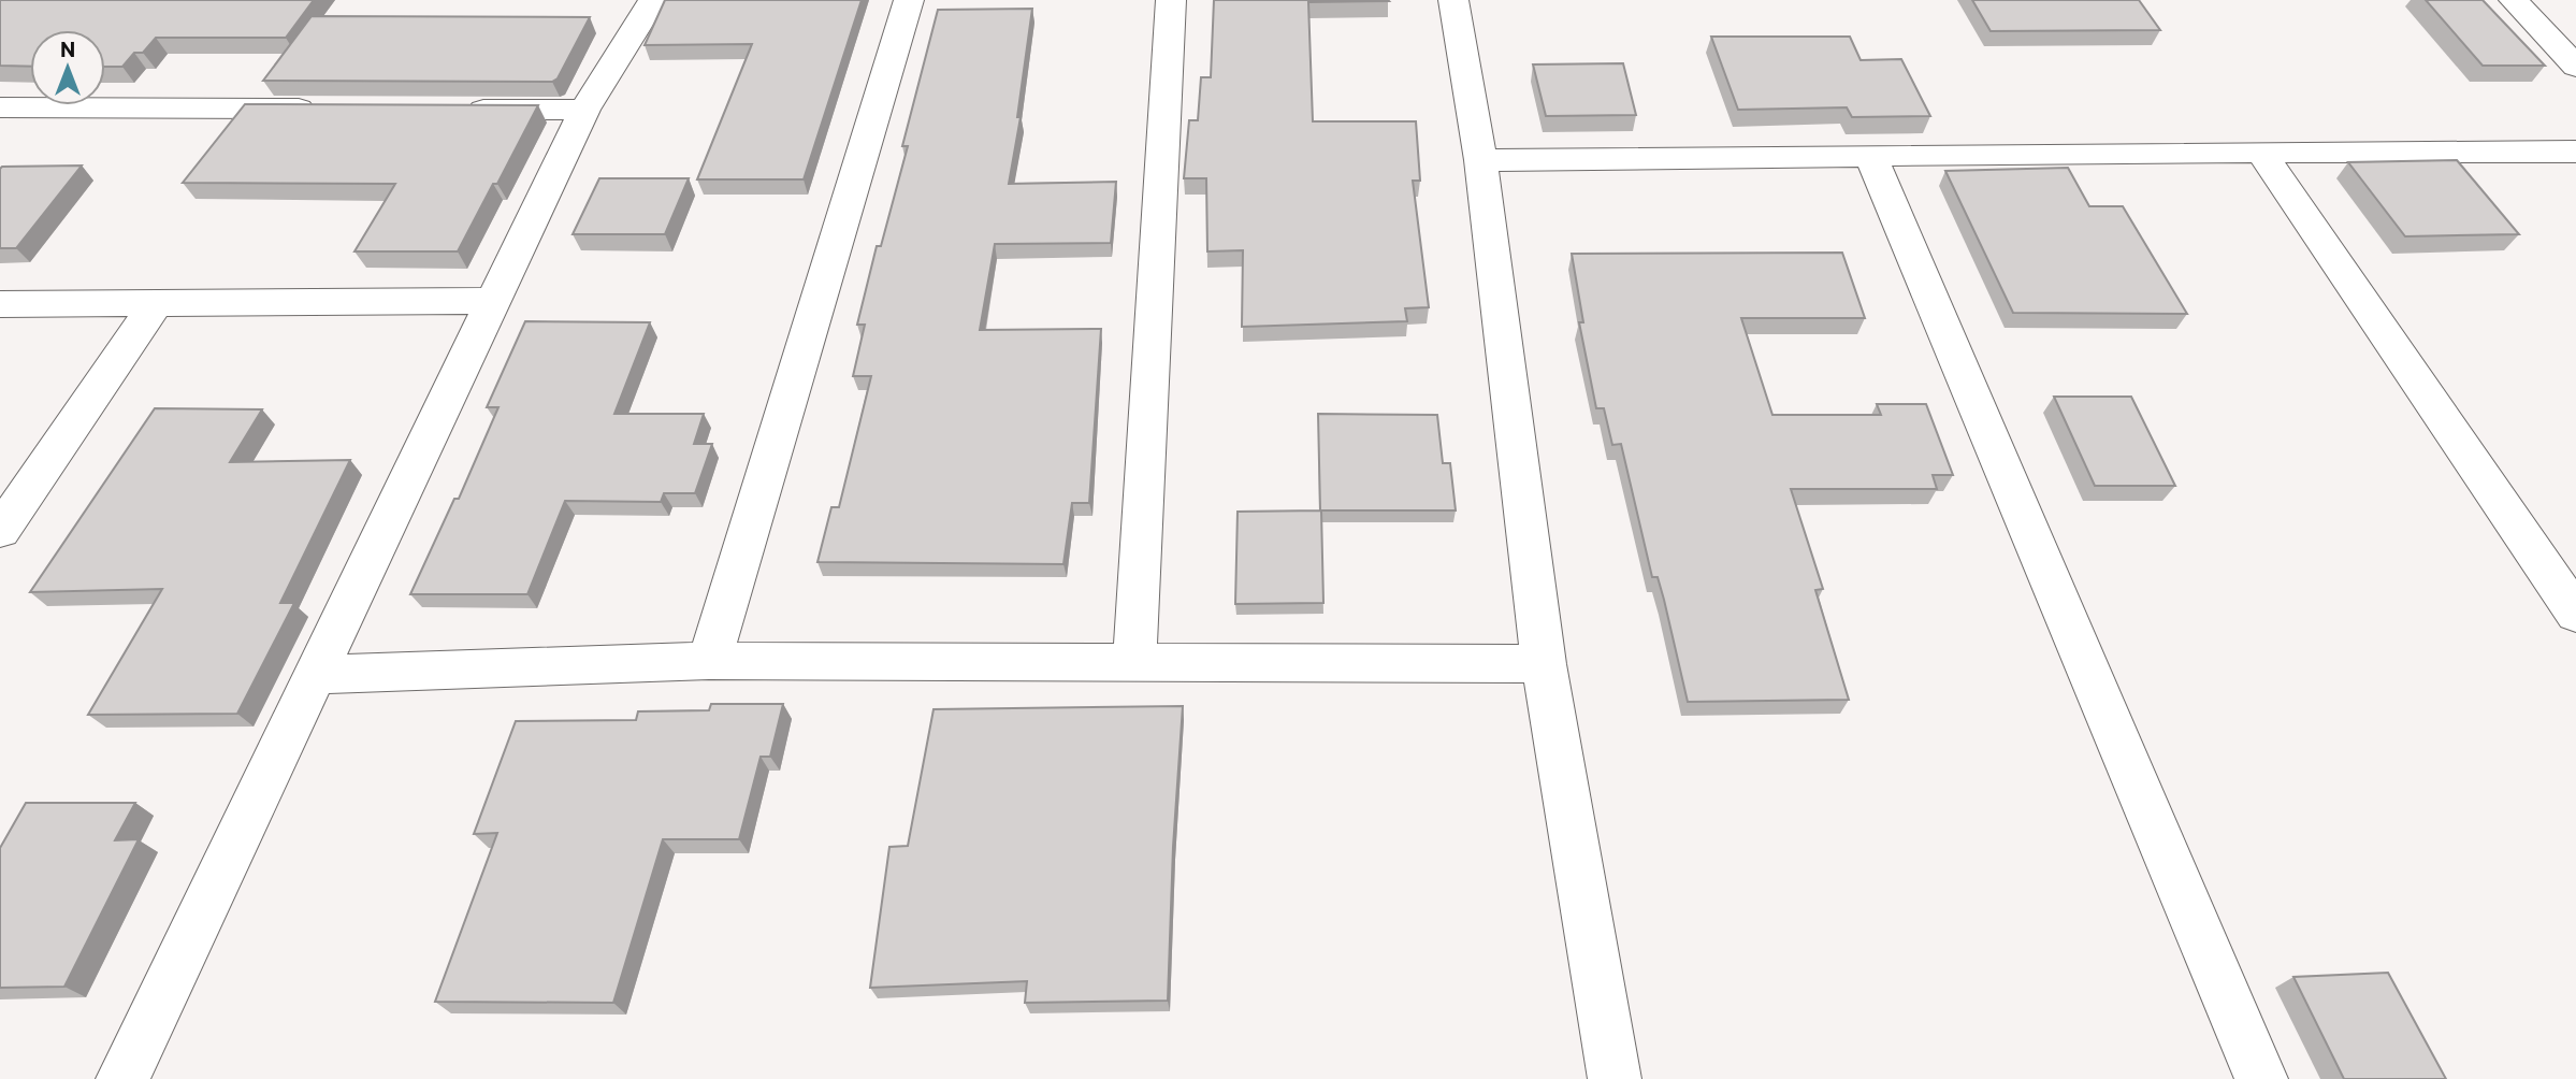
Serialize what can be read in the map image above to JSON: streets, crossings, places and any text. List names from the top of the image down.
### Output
{
  "north": "top"
}
